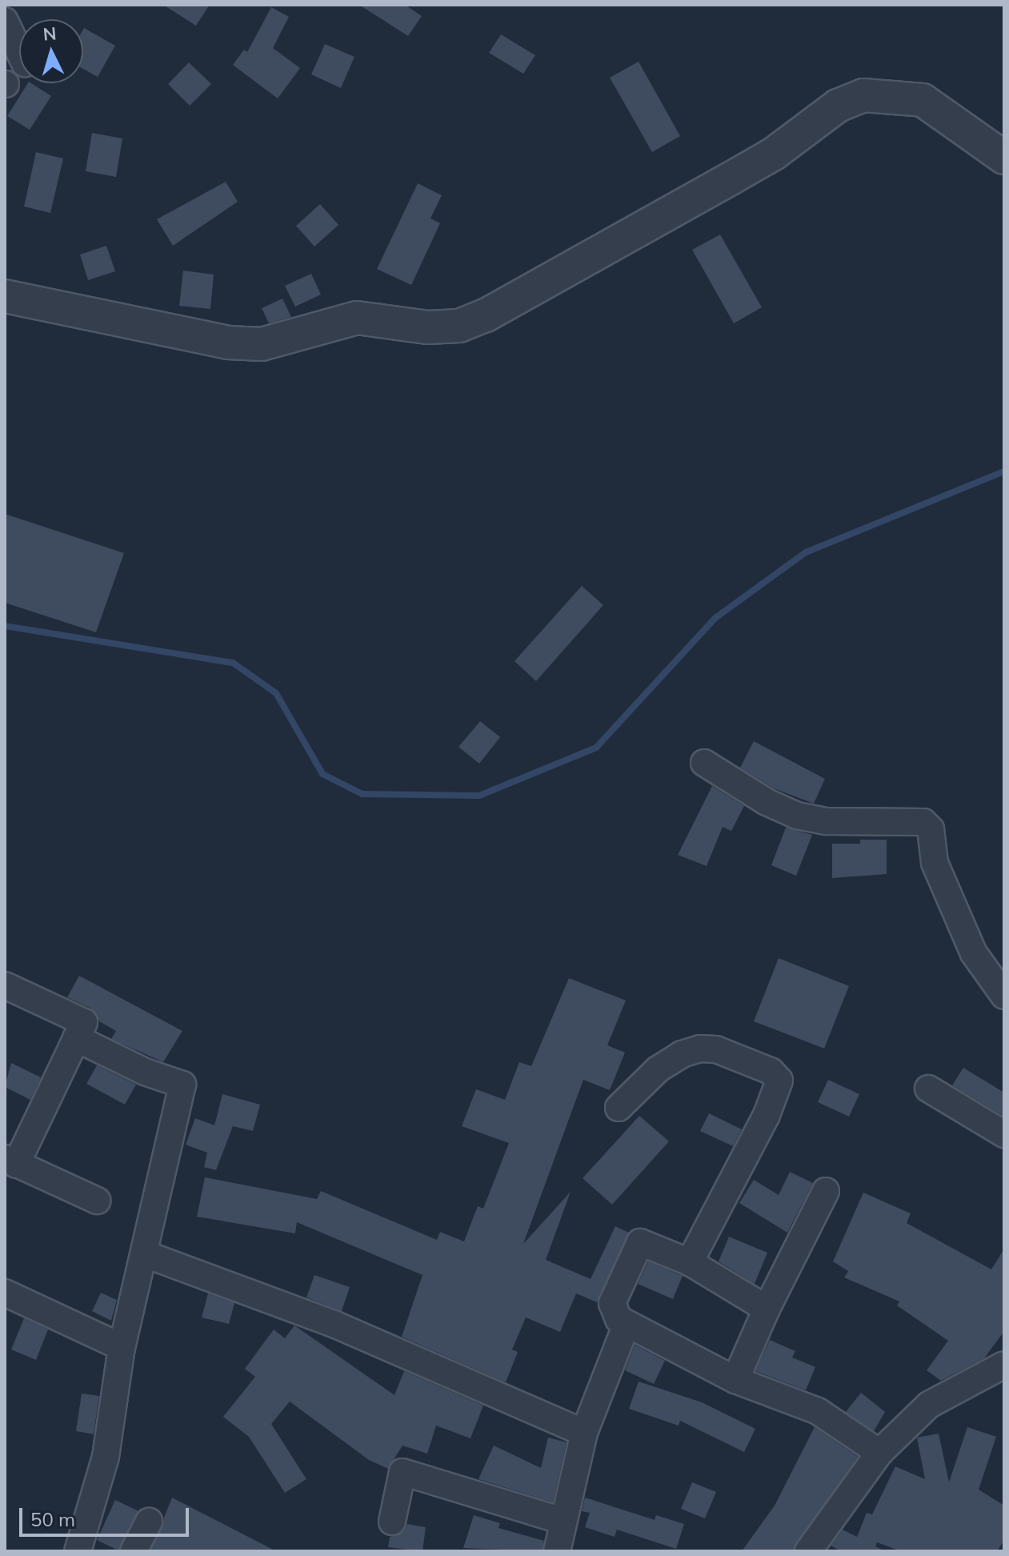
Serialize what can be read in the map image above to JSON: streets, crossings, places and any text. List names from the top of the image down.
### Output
{
  "scale_bar": "50 m",
  "north": "top"
}
